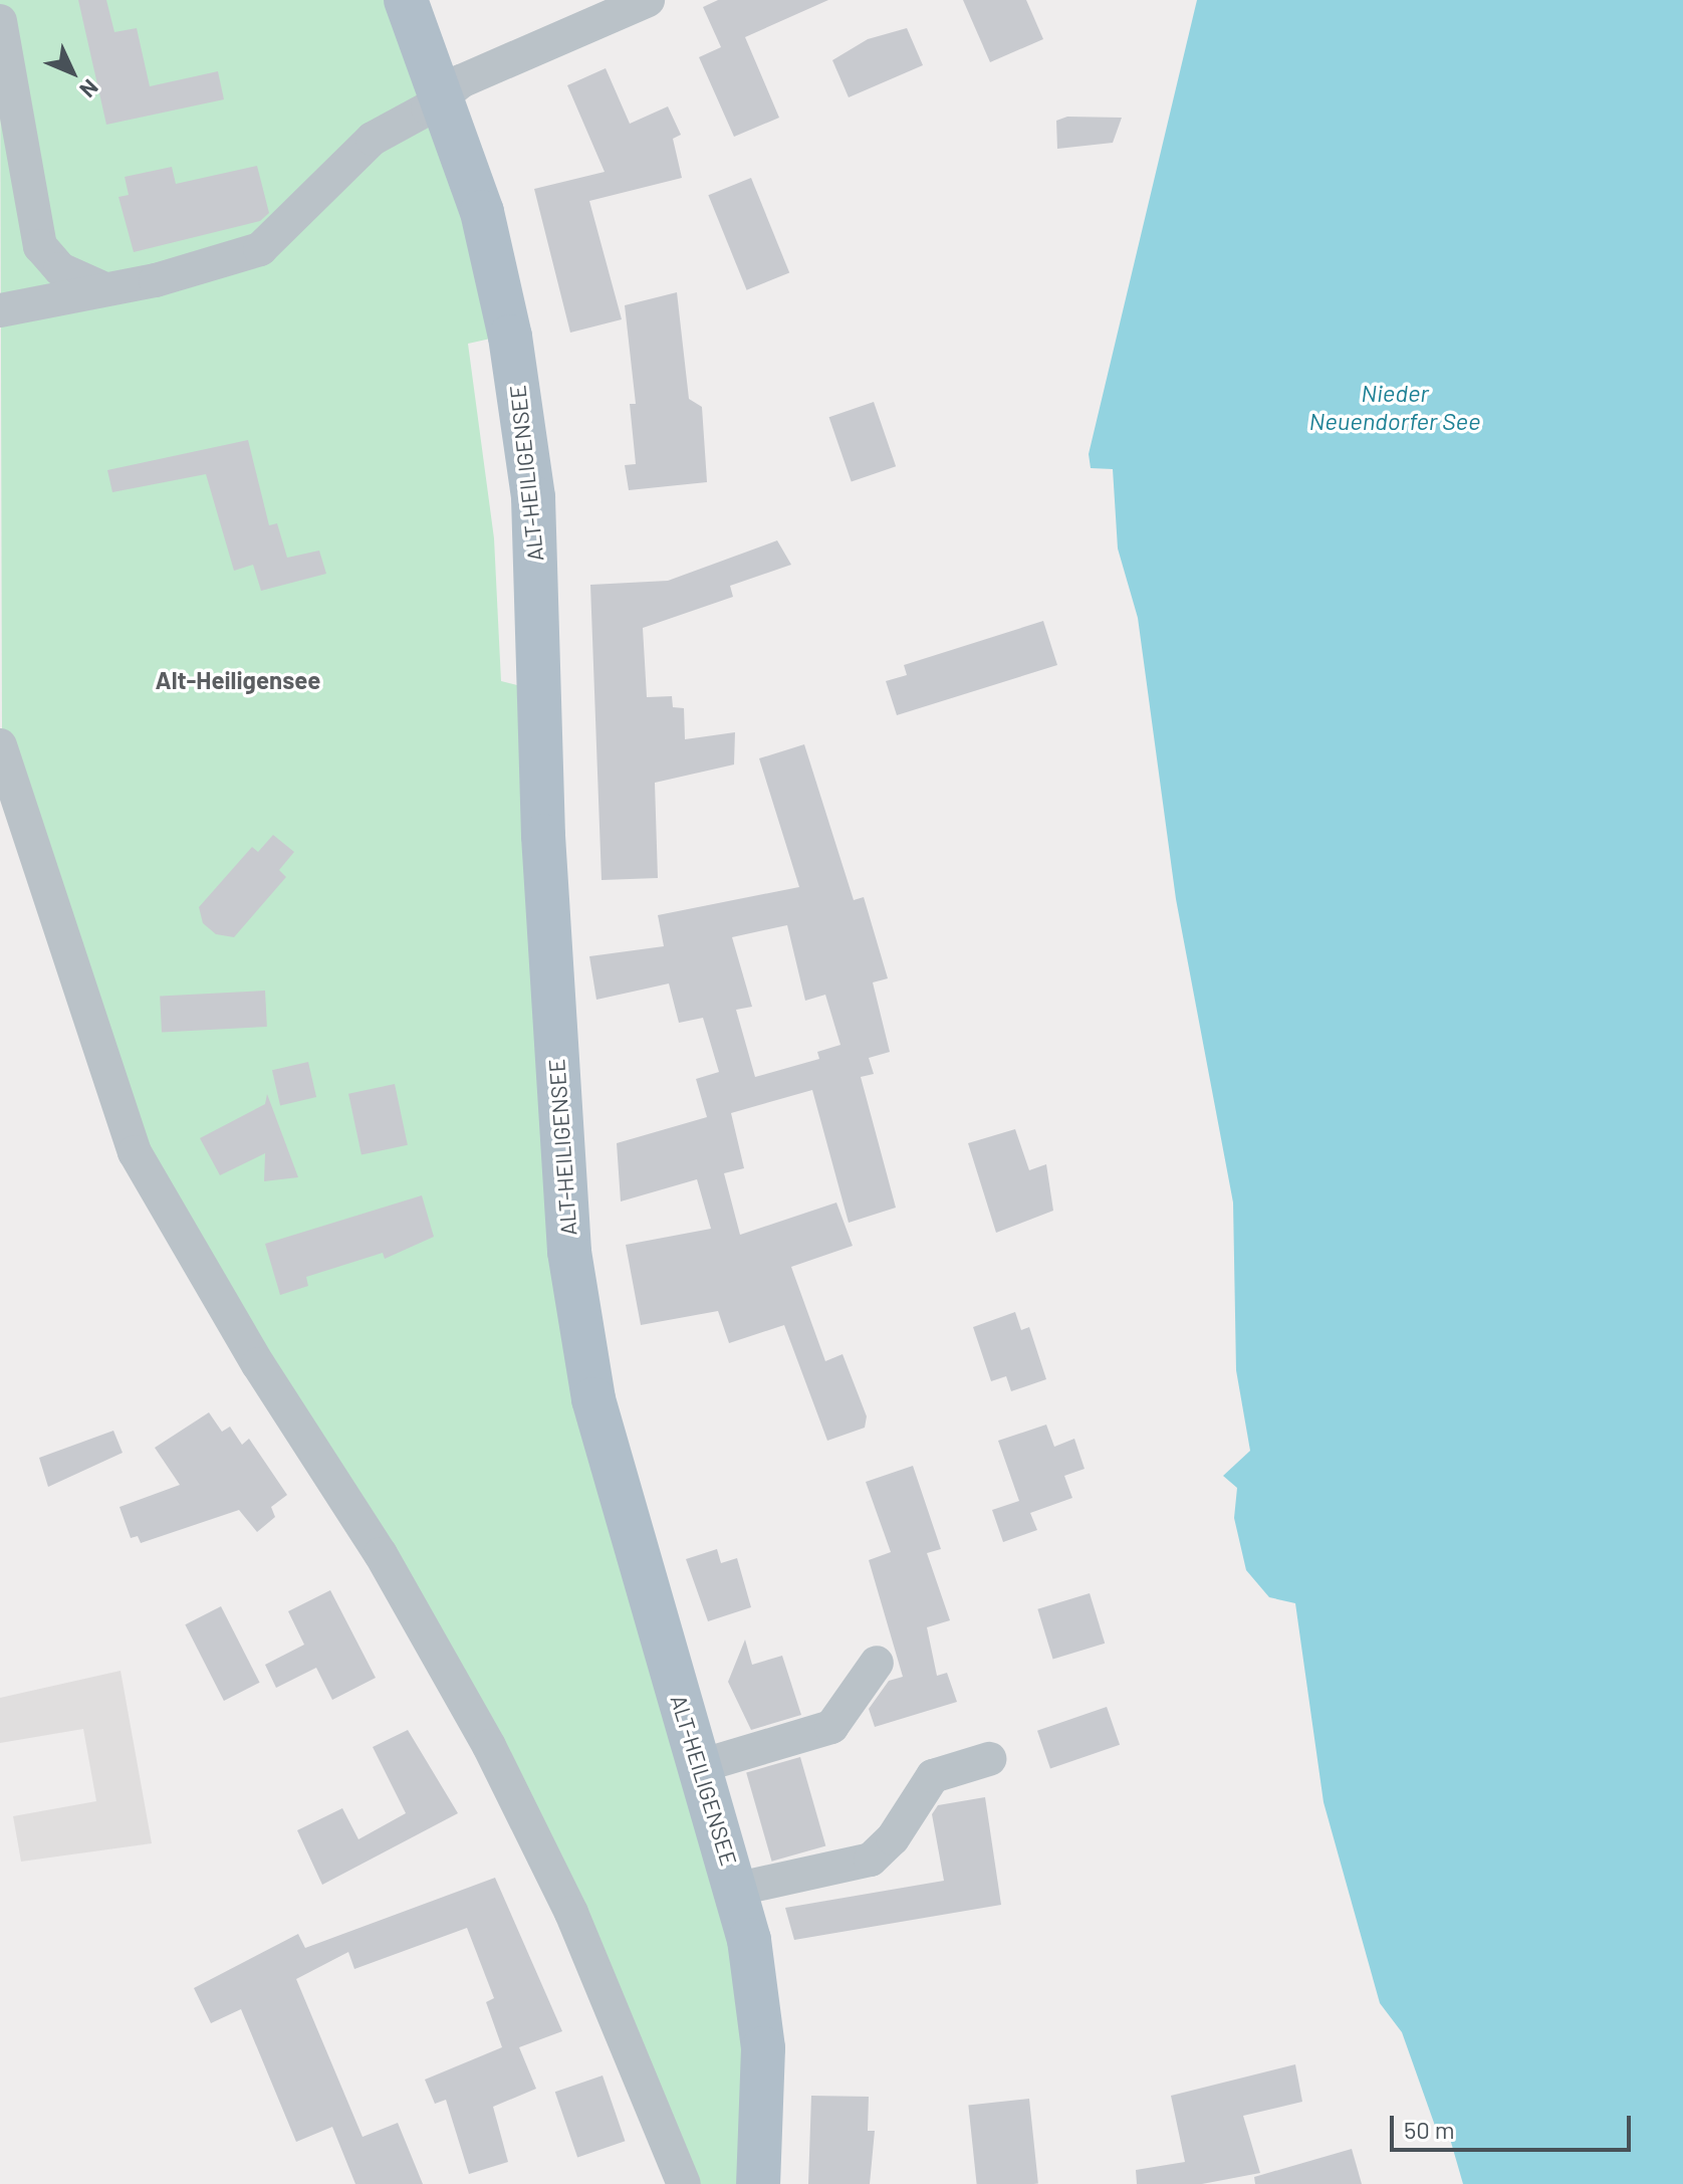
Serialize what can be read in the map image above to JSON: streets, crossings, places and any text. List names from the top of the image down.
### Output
{
  "streets": {
    "main road": ["ALT-HEILIGENSEE"]
  },
  "districts": ["Alt-Heiligensee"],
  "water": ["Nieder Neuendorfer See"],
  "scale_bar": "50 m",
  "north": "bottom right"
}
